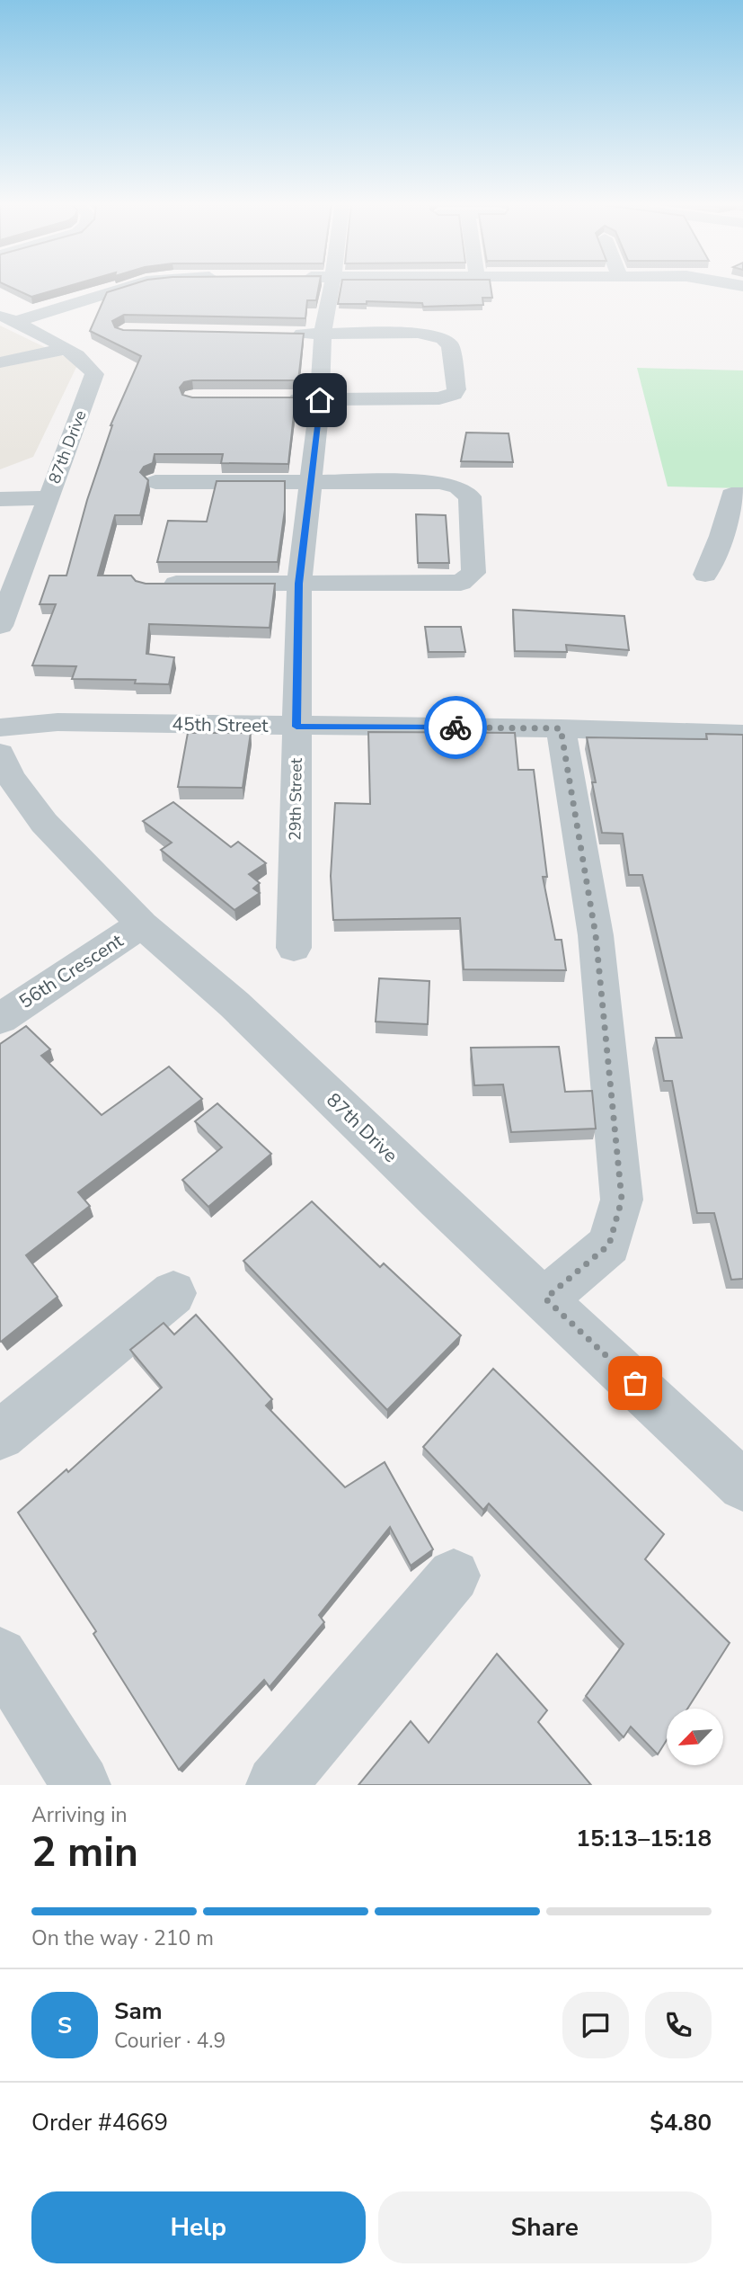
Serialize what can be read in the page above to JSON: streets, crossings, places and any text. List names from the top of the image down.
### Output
{
  "streets": {
    "street": [
      "87th Drive",
      "45th Street",
      "29th Street",
      "56th Crescent"
    ]
  },
  "crossings": [
    ["87th Drive", "56th Crescent"],
    ["45th Street", "29th Street"]
  ],
  "north": "bottom left",
  "page": {
    "heading": ["2 min", "Arriving in", "15:13–15:18"],
    "panel": [
      "Sam",
      "Courier · 4.9",
      "Order #4669",
      "$4.80"
    ],
    "bar": "On the way · 210 m",
    "round": "S",
    "buttons": ["Help", "Share"]
  }
}
